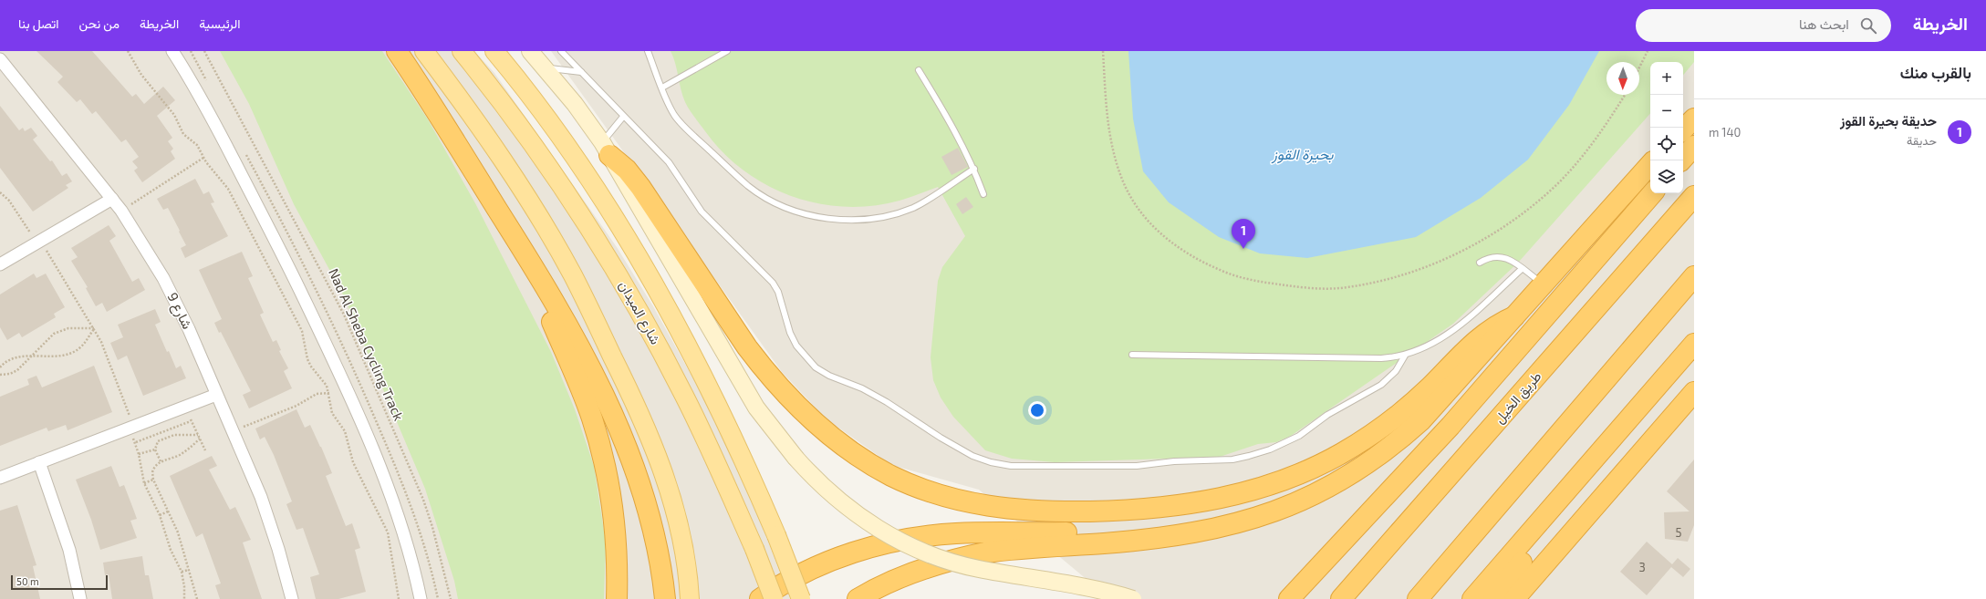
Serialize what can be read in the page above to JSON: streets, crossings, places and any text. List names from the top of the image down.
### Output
{
  "streets": {
    "highway": ["طريق الخيل"],
    "main road": ["شارع الميدان"],
    "street": ["شارع 9"],
    "path": ["Nad Al Sheba Cycling Track"]
  },
  "water": ["بحيرة القوز"],
  "house_numbers": ["5", "3"],
  "scale_bar": "50 m",
  "north": "bottom",
  "page": {
    "header": "الخريطة",
    "search": "ابحث هنا",
    "nav": [
      "الرئيسية",
      "الخريطة",
      "من نحن",
      "اتصل بنا"
    ],
    "heading": "بالقرب منك",
    "map_buttons": ["+", "−"],
    "list": [
      {
        "mark": "1",
        "name": "حديقة بحيرة القوز",
        "note": "حديقة",
        "value": "140 m"
      }
    ],
    "pins": "1",
    "scale": "50 m"
  }
}
